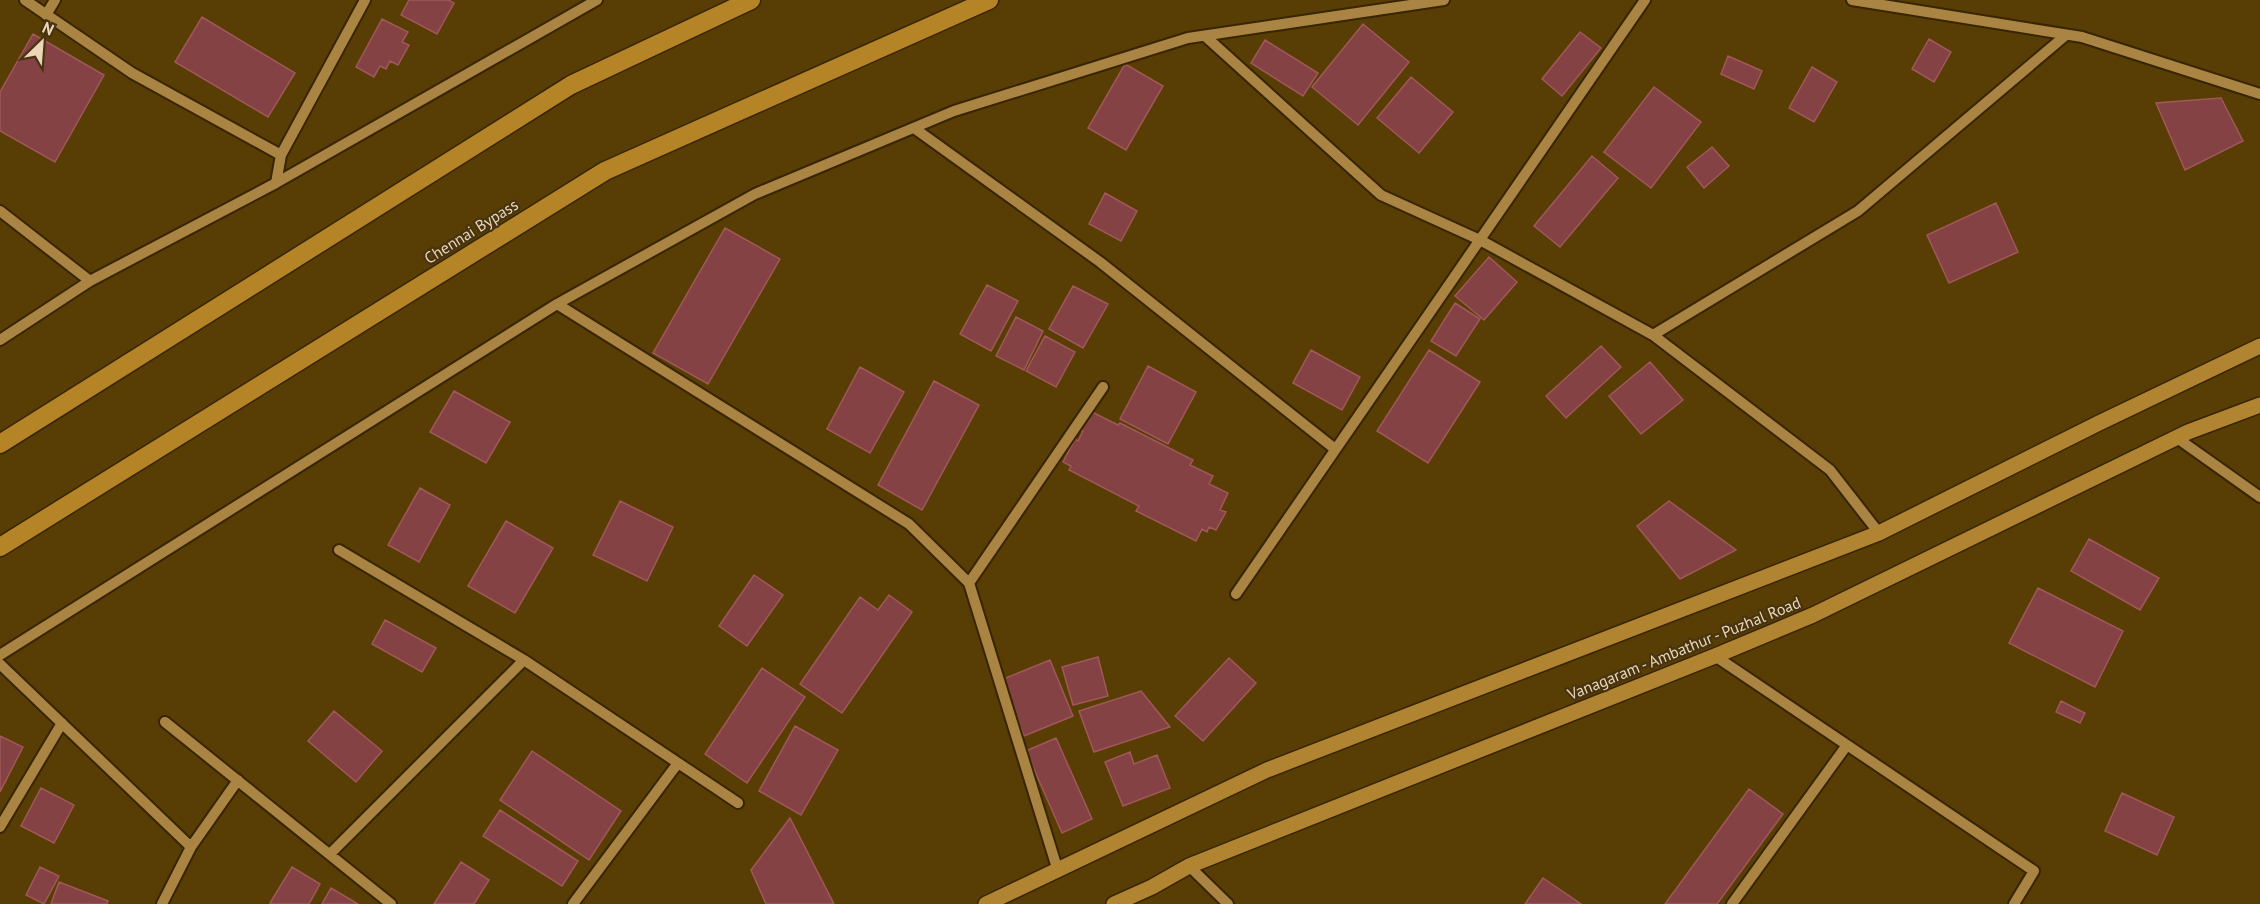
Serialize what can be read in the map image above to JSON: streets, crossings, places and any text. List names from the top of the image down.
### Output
{
  "streets": {
    "highway": ["Chennai Bypass"],
    "main road": ["Vanagaram - Ambathur - Puzhal Road"]
  },
  "north": "top right"
}
